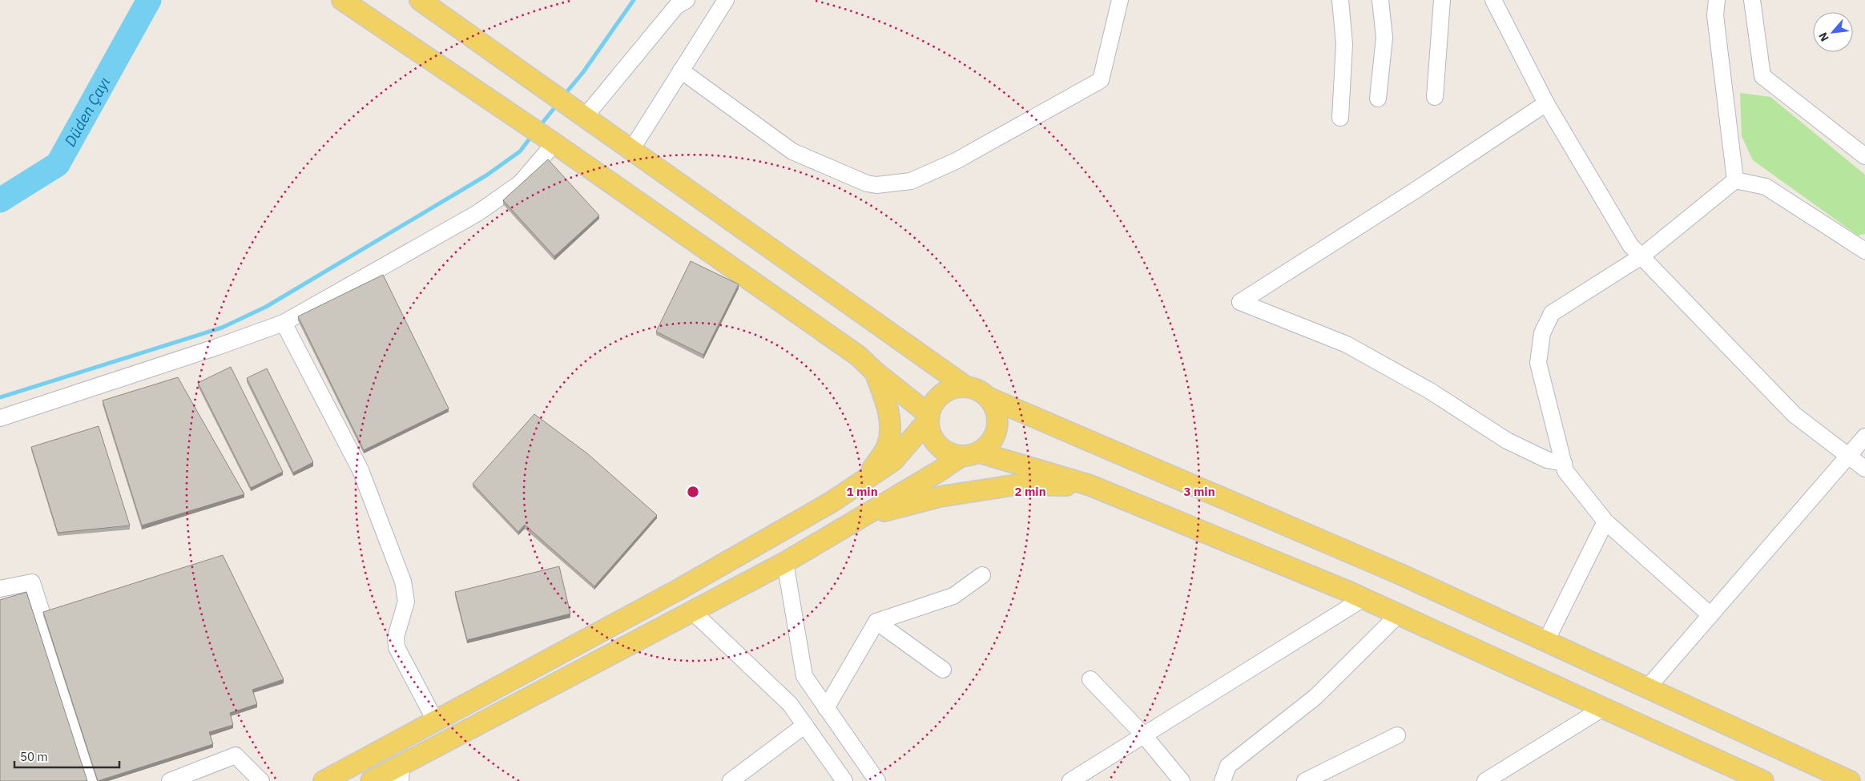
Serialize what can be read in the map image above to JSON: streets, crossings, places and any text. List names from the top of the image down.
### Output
{
  "water": ["Düden Çayı"],
  "scale_bar": "50 m",
  "north": "bottom left",
  "rings": ["1 min", "2 min", "3 min"]
}
